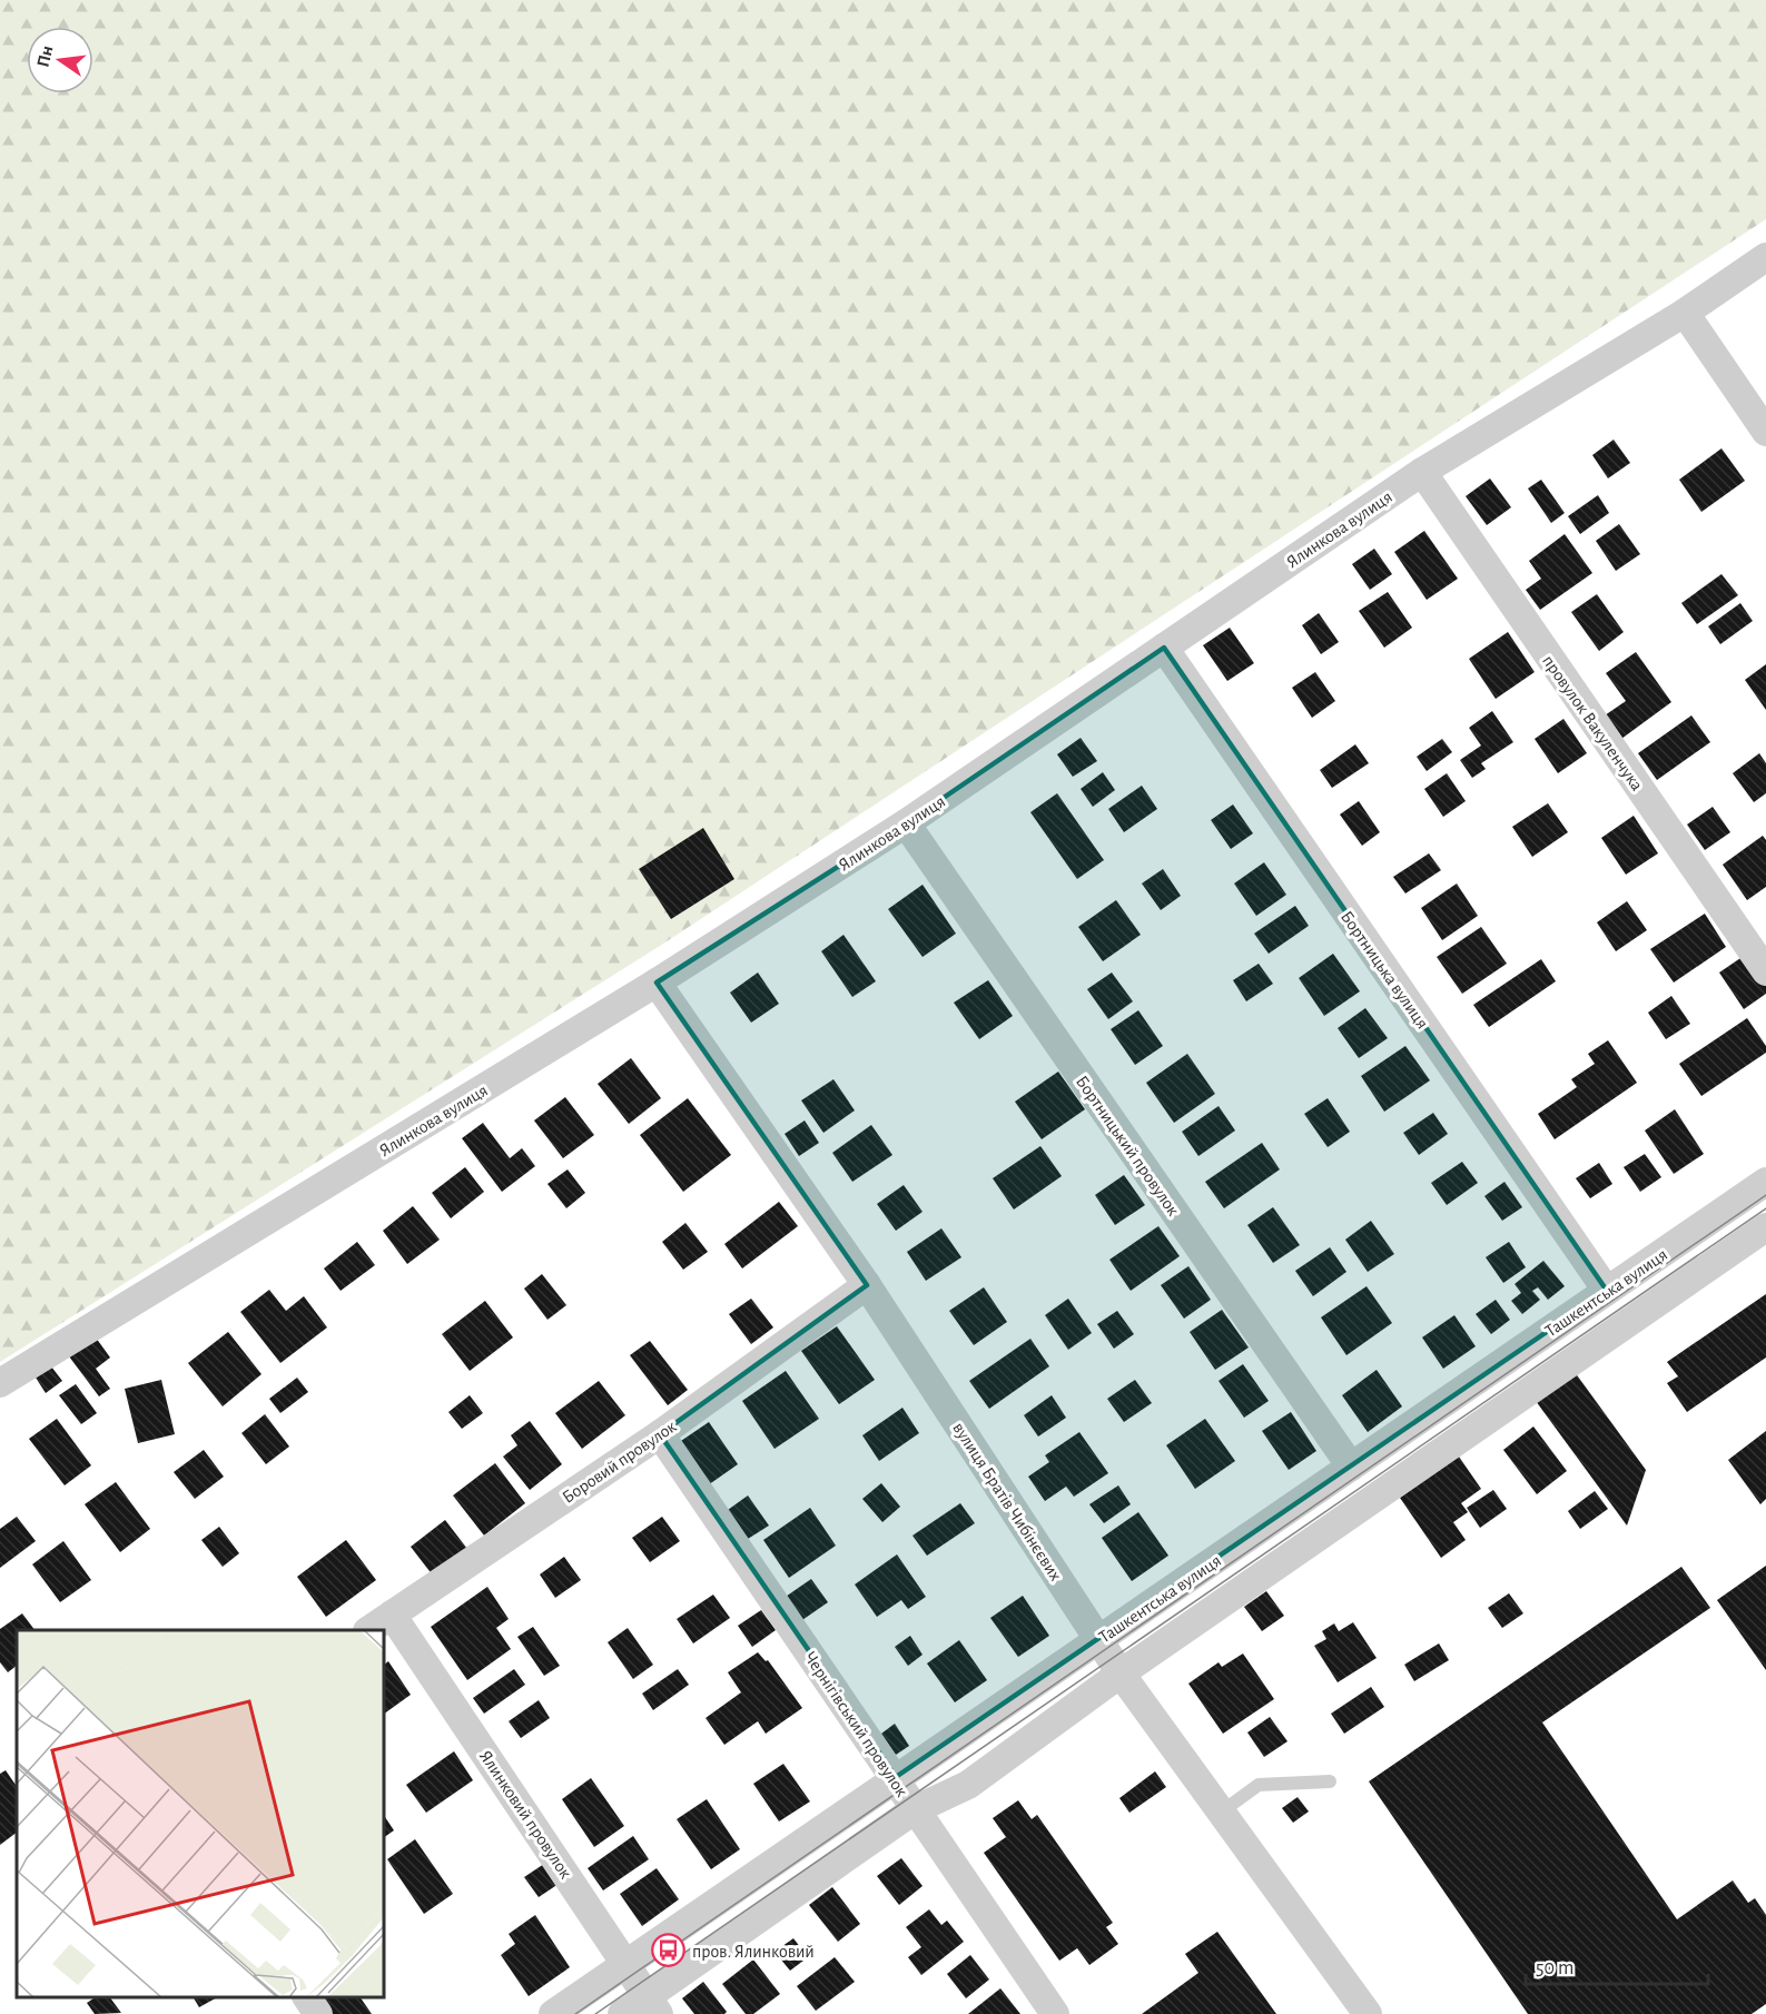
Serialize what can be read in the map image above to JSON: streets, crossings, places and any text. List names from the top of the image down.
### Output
{
  "streets": {
    "street": [
      "Ялинкова вулиця",
      "провулок Вакуленчука",
      "Бортницька вулиця",
      "Бортницький провулок",
      "Ташкентська вулиця",
      "Боровий провулок",
      "вулиця Братів Чибінєєвих",
      "Чернігівський провулок",
      "Ялинковий провулок"
    ]
  },
  "crossings": [
    ["Ялинкова вулиця", "провулок Вакуленчука"],
    ["Ялинкова вулиця", "Бортницька вулиця"],
    ["Ялинкова вулиця", "Бортницький провулок"],
    ["Ялинкова вулиця", "вулиця Братів Чибінєєвих"],
    ["Бортницька вулиця", "Ташкентська вулиця"],
    ["Бортницький провулок", "Ташкентська вулиця"],
    ["Ташкентська вулиця", "вулиця Братів Чибінєєвих"],
    ["Ташкентська вулиця", "Чернігівський провулок"],
    ["Ташкентська вулиця", "Ялинковий провулок"],
    ["Боровий провулок", "вулиця Братів Чибінєєвих"],
    ["Боровий провулок", "Чернігівський провулок"],
    ["Боровий провулок", "Ялинковий провулок"]
  ],
  "places": {
    "bus stop": ["пров. Ялинковий"]
  },
  "scale_bar": "50 m",
  "north": "left"
}
